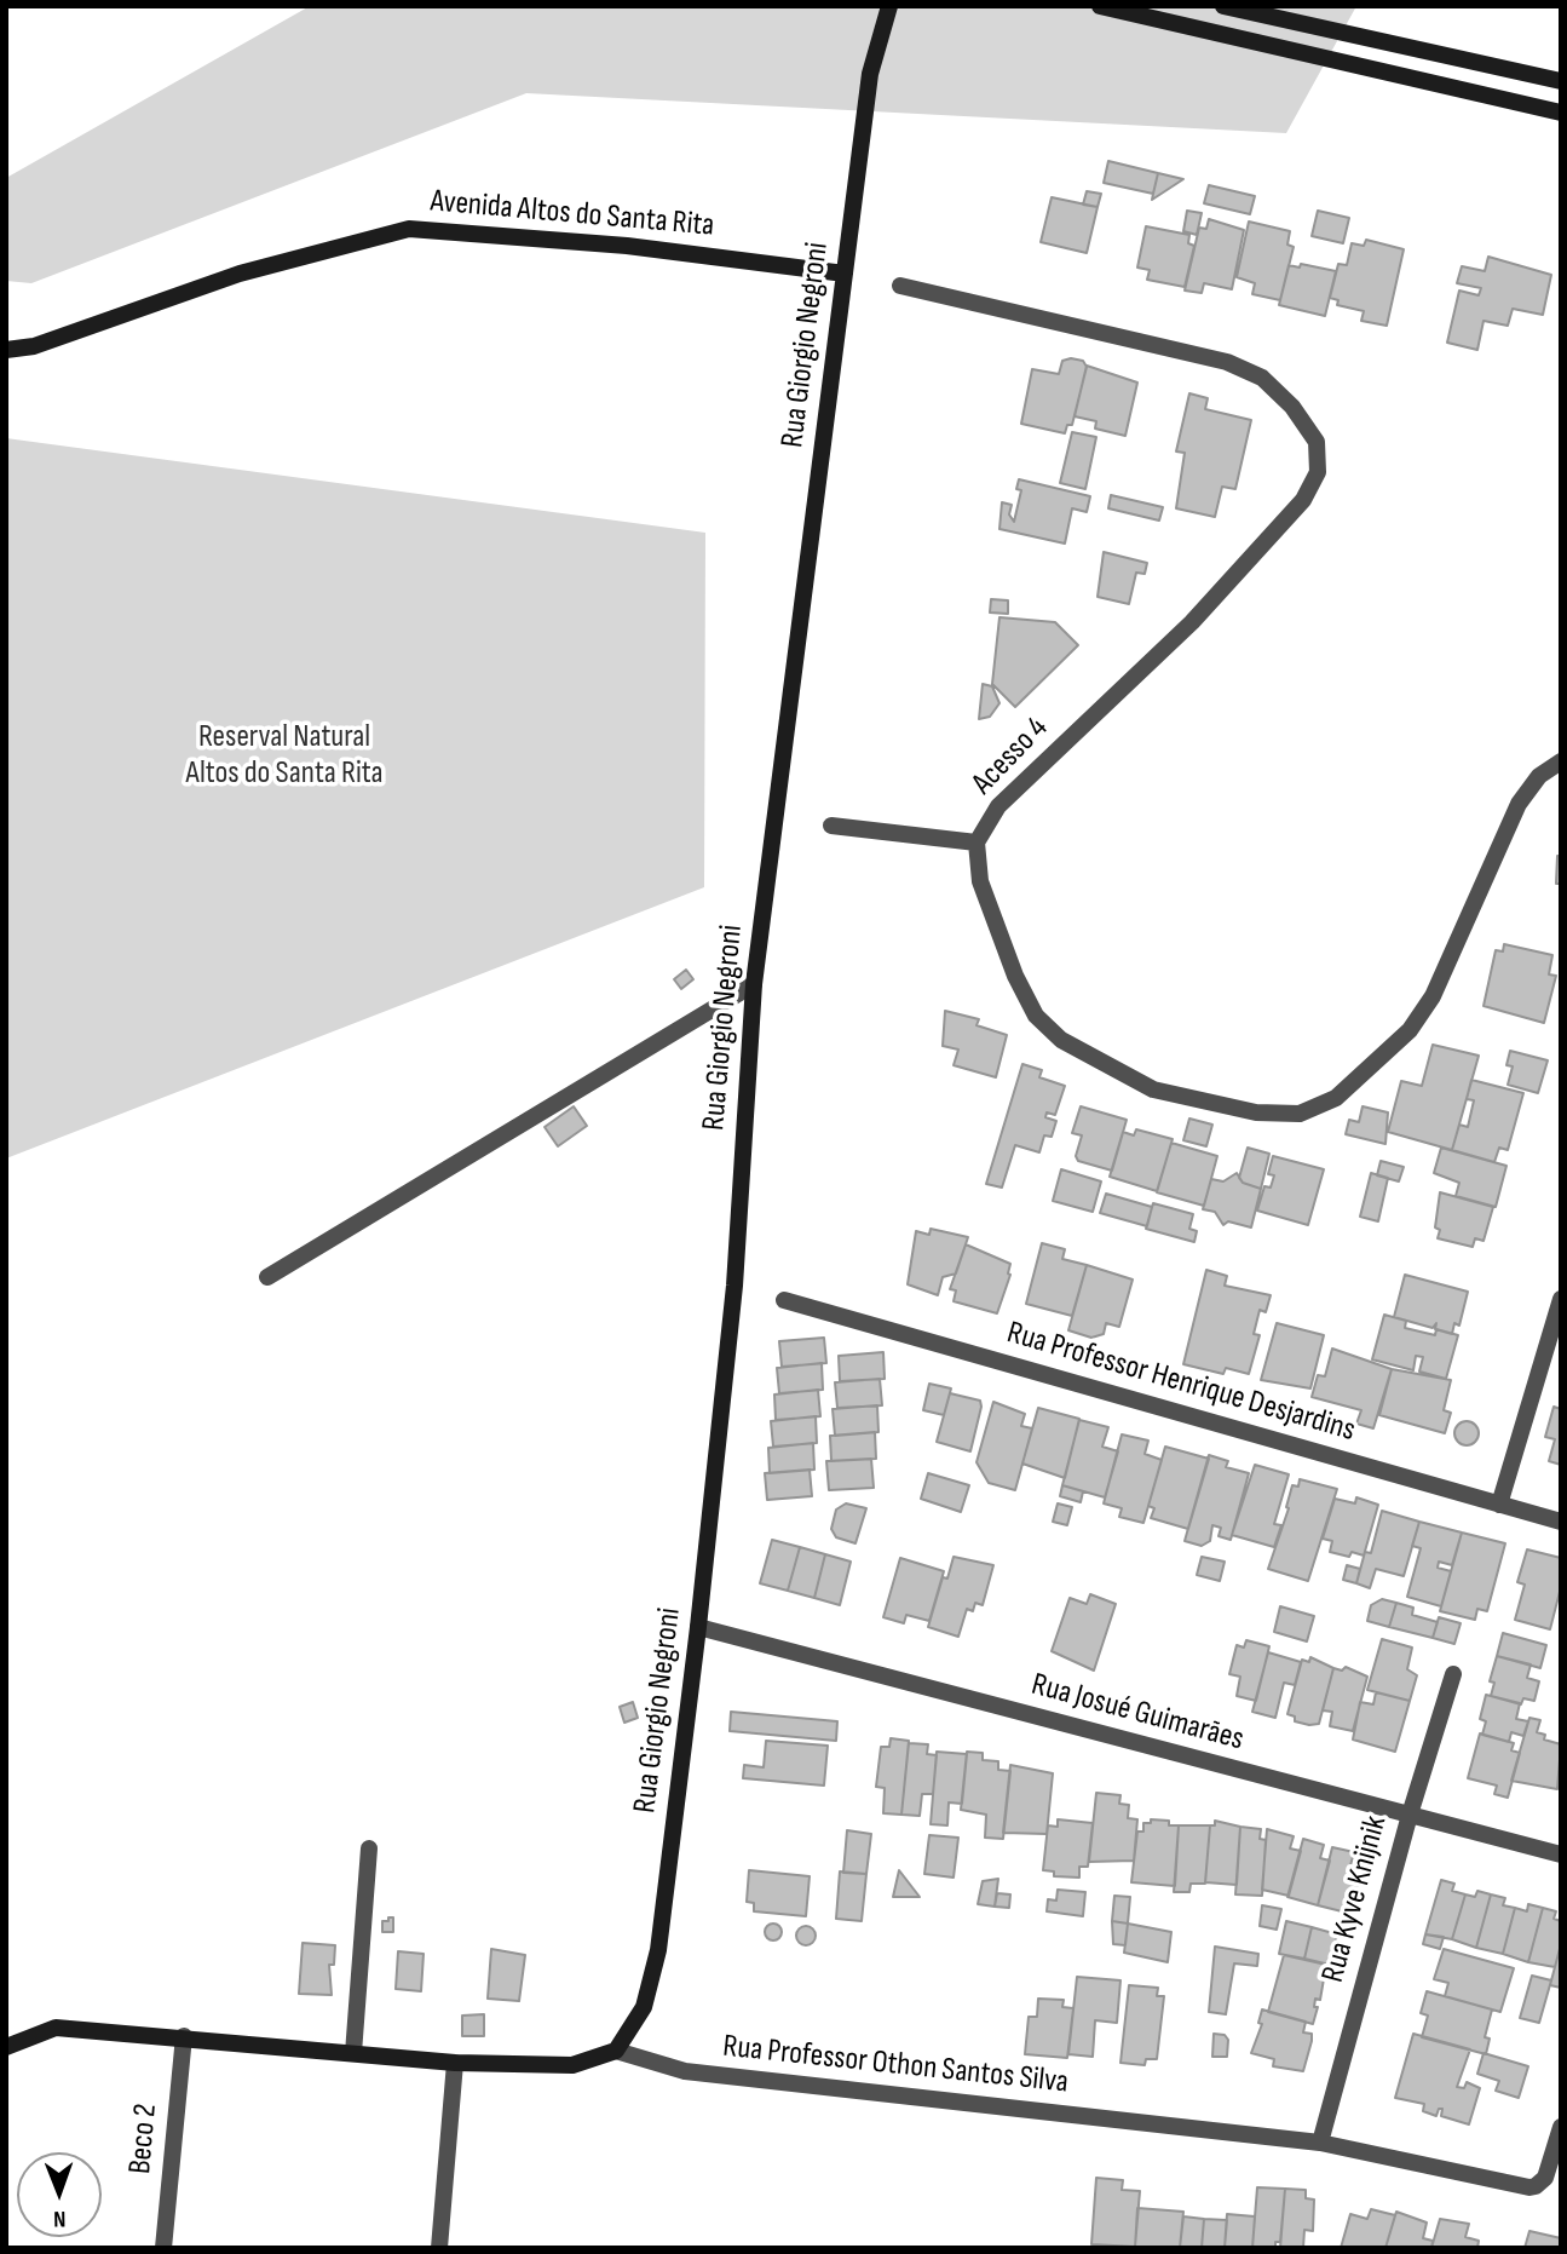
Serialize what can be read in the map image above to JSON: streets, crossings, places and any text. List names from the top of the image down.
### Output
{
  "streets": {
    "street": [
      "Avenida Altos do Santa Rita",
      "Rua Giorgio Negroni",
      "Acesso 4",
      "Rua Professor Henrique Desjardins",
      "Rua Josué Guimarães",
      "Rua Kyve Knijnik",
      "Rua Professor Othon Santos Silva",
      "Beco 2"
    ]
  },
  "crossings": [
    ["Avenida Altos do Santa Rita", "Rua Giorgio Negroni"],
    ["Rua Giorgio Negroni", "Rua Josué Guimarães"],
    ["Rua Giorgio Negroni", "Rua Professor Othon Santos Silva"],
    ["Rua Josué Guimarães", "Rua Kyve Knijnik"],
    ["Rua Kyve Knijnik", "Rua Professor Othon Santos Silva"]
  ],
  "parks": ["Reserval Natural Altos do Santa Rita"],
  "north": "bottom"
}
